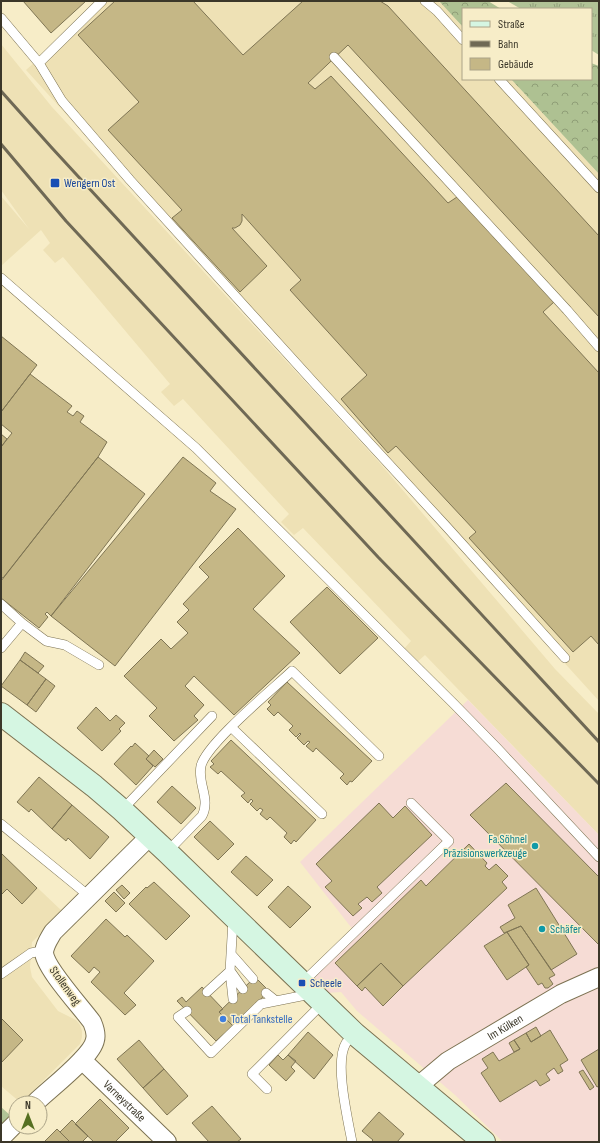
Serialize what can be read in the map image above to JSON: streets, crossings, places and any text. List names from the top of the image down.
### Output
{
  "streets": {
    "street": ["Stollenweg", "Im Külken", "Varneystraße"]
  },
  "crossings": [
    ["Stollenweg", "Varneystraße"]
  ],
  "places": {
    "transit": ["Wengern Ost", "Scheele"],
    "other": ["Fa.Söhnel Präzisionswerkzeuge", "Schäfer", "Total Tankstelle"]
  },
  "legend": ["Straße", "Bahn", "Gebäude"],
  "north": "top"
}
